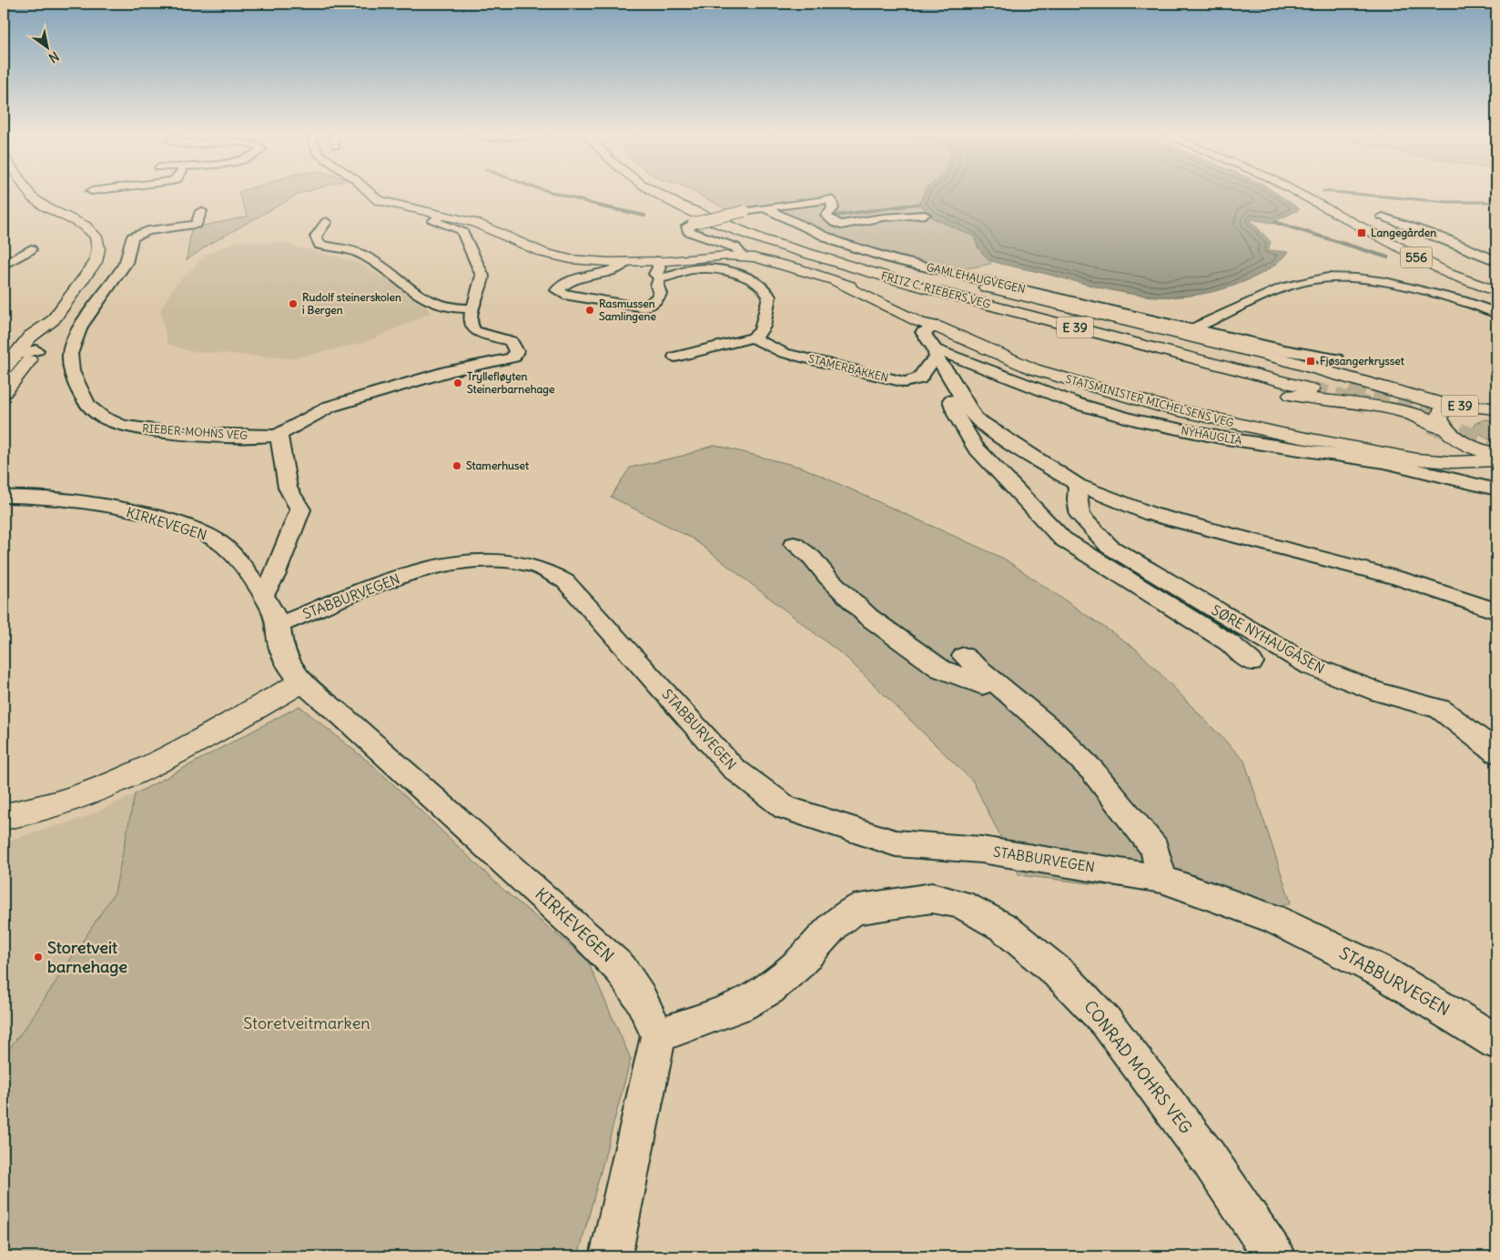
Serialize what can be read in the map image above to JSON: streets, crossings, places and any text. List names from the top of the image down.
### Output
{
  "streets": {
    "main road": [
      "556",
      "FRITZ C. RIEBERS VEG",
      "E 39",
      "STATSMINISTER MICHELSENS VEG"
    ],
    "street": [
      "GAMLEHAUGVEGEN",
      "STAMERBAKKEN",
      "RIEBER-MOHNS VEG",
      "NYHAUGLIA",
      "KIRKEVEGEN",
      "STABBURVEGEN",
      "SØRE NYHAUGÅSEN",
      "CONRAD MOHRS VEG"
    ]
  },
  "crossings": [
    ["FRITZ C. RIEBERS VEG", "E 39"],
    ["E 39", "STATSMINISTER MICHELSENS VEG"],
    ["STAMERBAKKEN", "NYHAUGLIA"],
    ["STAMERBAKKEN", "SØRE NYHAUGÅSEN"],
    ["STATSMINISTER MICHELSENS VEG", "RIEBER-MOHNS VEG"],
    ["NYHAUGLIA", "SØRE NYHAUGÅSEN"],
    ["KIRKEVEGEN", "STABBURVEGEN"],
    ["KIRKEVEGEN", "CONRAD MOHRS VEG"]
  ],
  "parks": ["Storetveitmarken"],
  "places": {
    "transit": ["Langegården", "Fjøsangerkrysset"],
    "other": [
      "Rudolf steinerskolen i Bergen",
      "Rasmussen Samlingene",
      "Tryllefløyten Steinerbarnehage",
      "Stamerhuset",
      "Storetveit barnehage"
    ]
  },
  "north": "bottom right"
}
